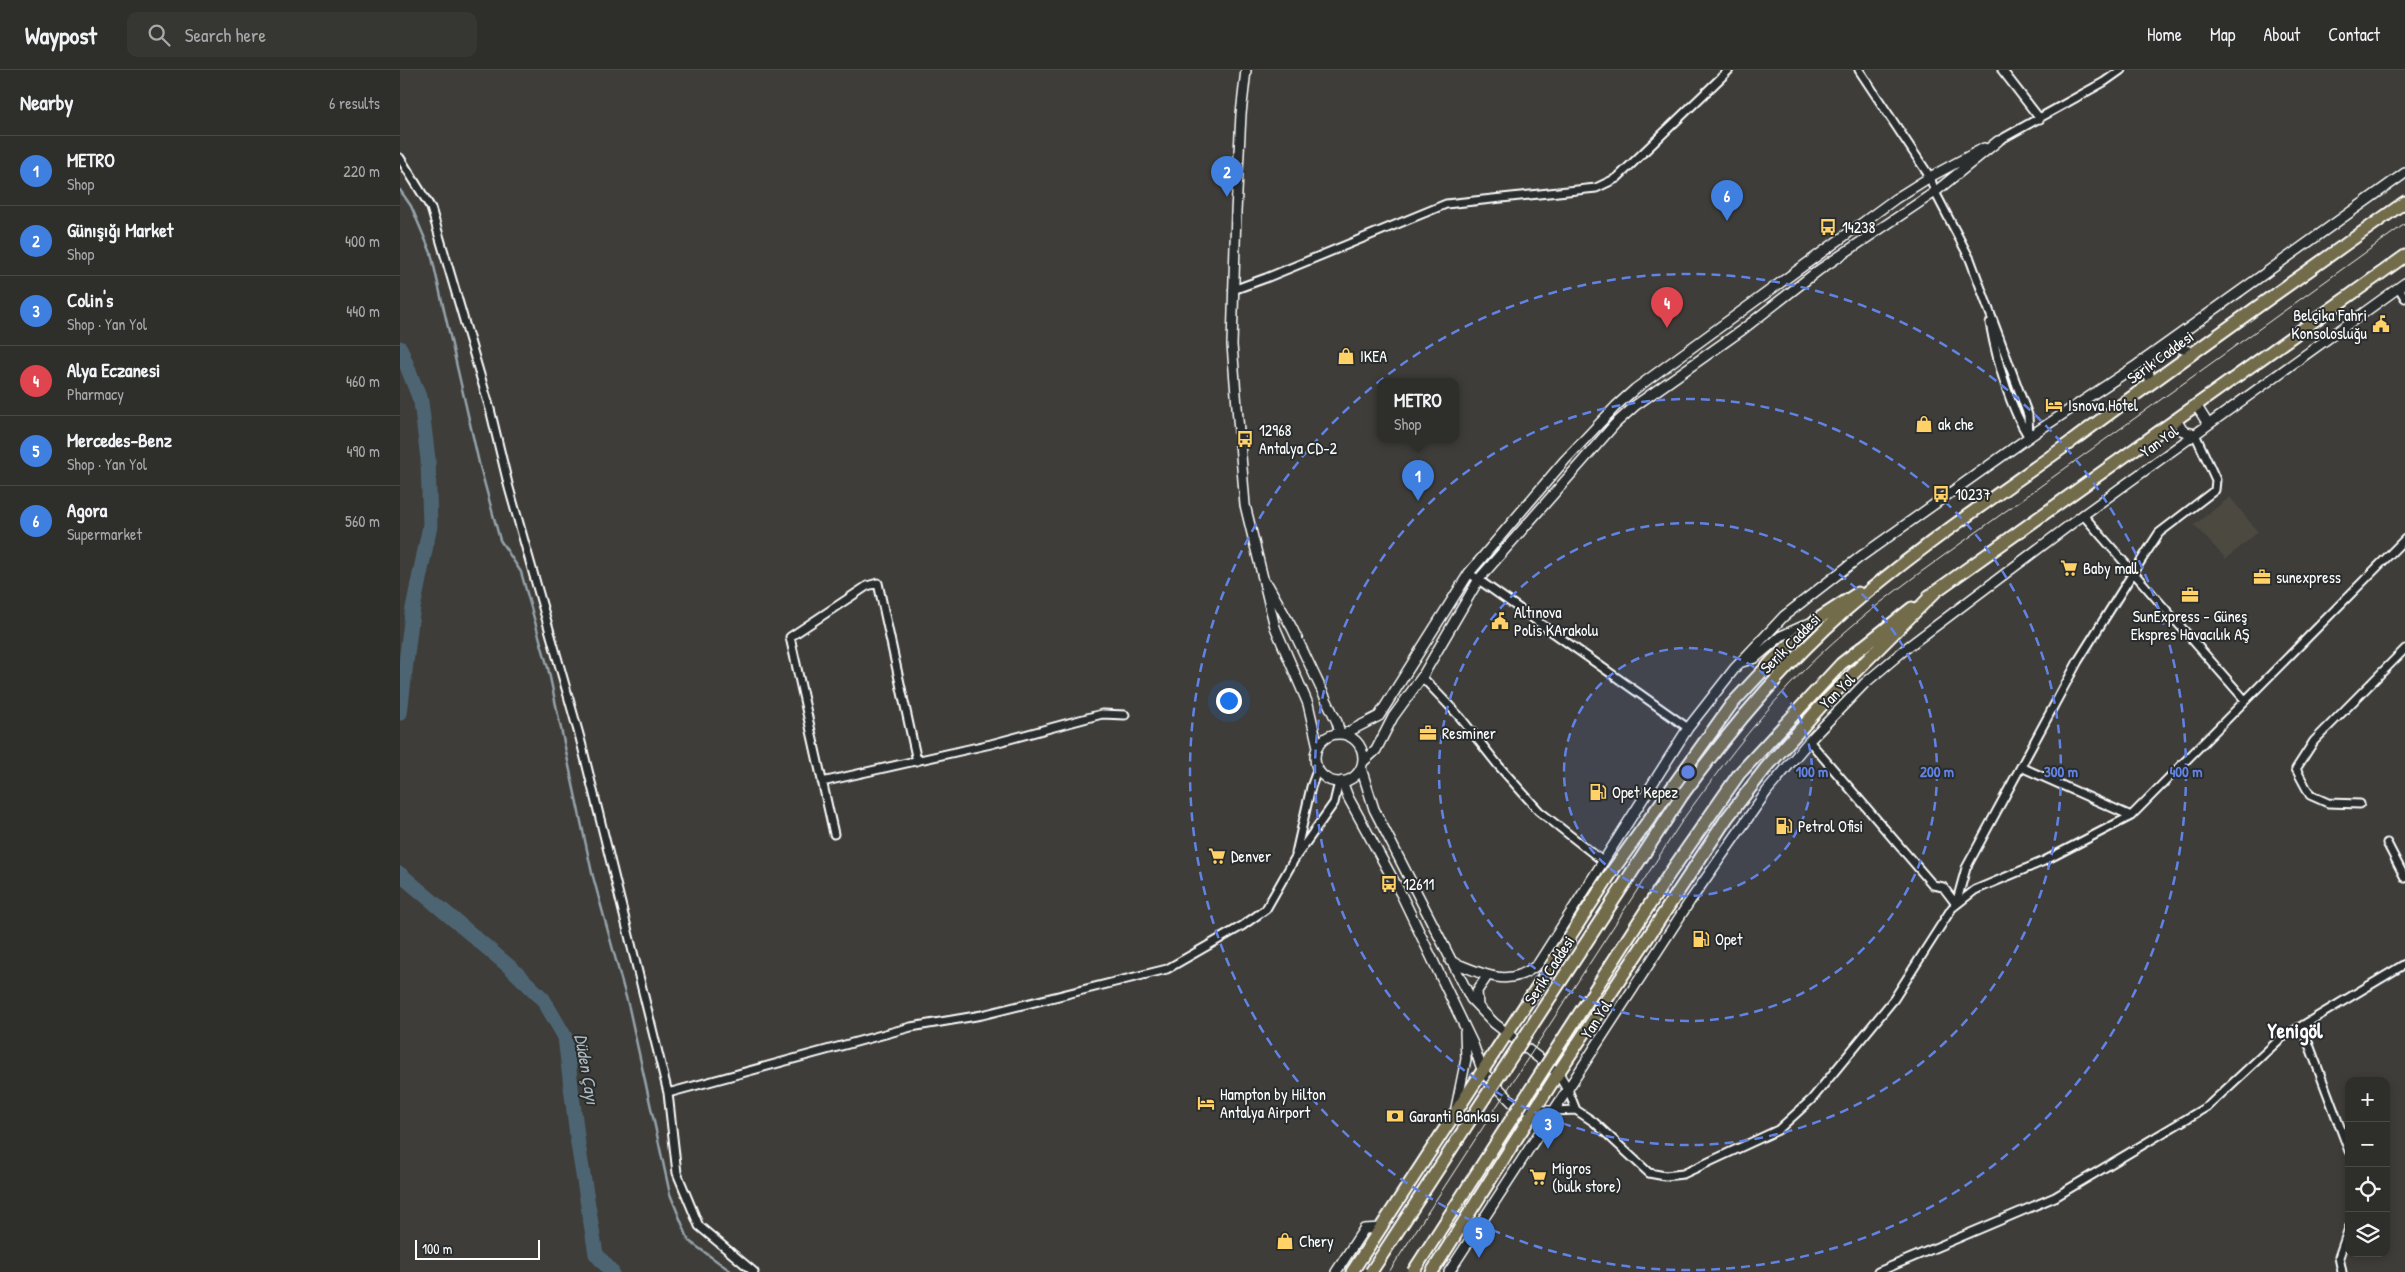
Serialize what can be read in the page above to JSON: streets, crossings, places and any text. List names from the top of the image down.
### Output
{
  "streets": {
    "highway": ["Serik Caddesi"],
    "street": ["Yan Yol"]
  },
  "districts": ["Yenigöl"],
  "water": ["Düden Çayı"],
  "places": {
    "bus stop": [
      "14238",
      "12968 Antalya CD-2",
      "10237",
      "12611"
    ],
    "public building": ["Belçika Fahri Konsolosluğu", "Altınova Polis KArakolu"],
    "shop": ["IKEA", "ak che", "Chery"],
    "hotel": ["Isnova Hotel", "Hampton by Hilton Antalya Airport"],
    "supermarket": ["Baby mall", "Denver", "Migros (bulk store)"],
    "office": ["sunexpress", "SunExpress - Güneş Ekspres Havacılık AŞ", "Resminer"],
    "fuel station": ["Opet Kepez", "Petrol Ofisi", "Opet"],
    "bank": ["Garanti Bankası"]
  },
  "scale_bar": "100 m",
  "page": {
    "header": "Waypost",
    "search": "Search here",
    "nav": [
      "Home",
      "Map",
      "About",
      "Contact"
    ],
    "heading": ["Nearby", "6 results"],
    "list": [
      {
        "mark": "1",
        "name": "METRO",
        "note": "Shop",
        "value": "220 m"
      },
      {
        "mark": "2",
        "name": "Günışığı Market",
        "note": "Shop",
        "value": "400 m"
      },
      {
        "mark": "3",
        "name": "Colin's",
        "note": "Shop · Yan Yol",
        "value": "440 m"
      },
      {
        "mark": "4",
        "name": "Alya Eczanesi",
        "note": "Pharmacy",
        "value": "460 m"
      },
      {
        "mark": "5",
        "name": "Mercedes-Benz",
        "note": "Shop · Yan Yol",
        "value": "490 m"
      },
      {
        "mark": "6",
        "name": "Agora",
        "note": "Supermarket",
        "value": "560 m"
      }
    ],
    "pins": [
      "2",
      "6",
      "4",
      "1",
      "3",
      "5"
    ],
    "popup": ["METRO", "Shop"],
    "map_buttons": ["+", "−"],
    "scale": "100 m"
  },
  "rings": [
    "100 m",
    "200 m",
    "300 m",
    "400 m"
  ]
}
